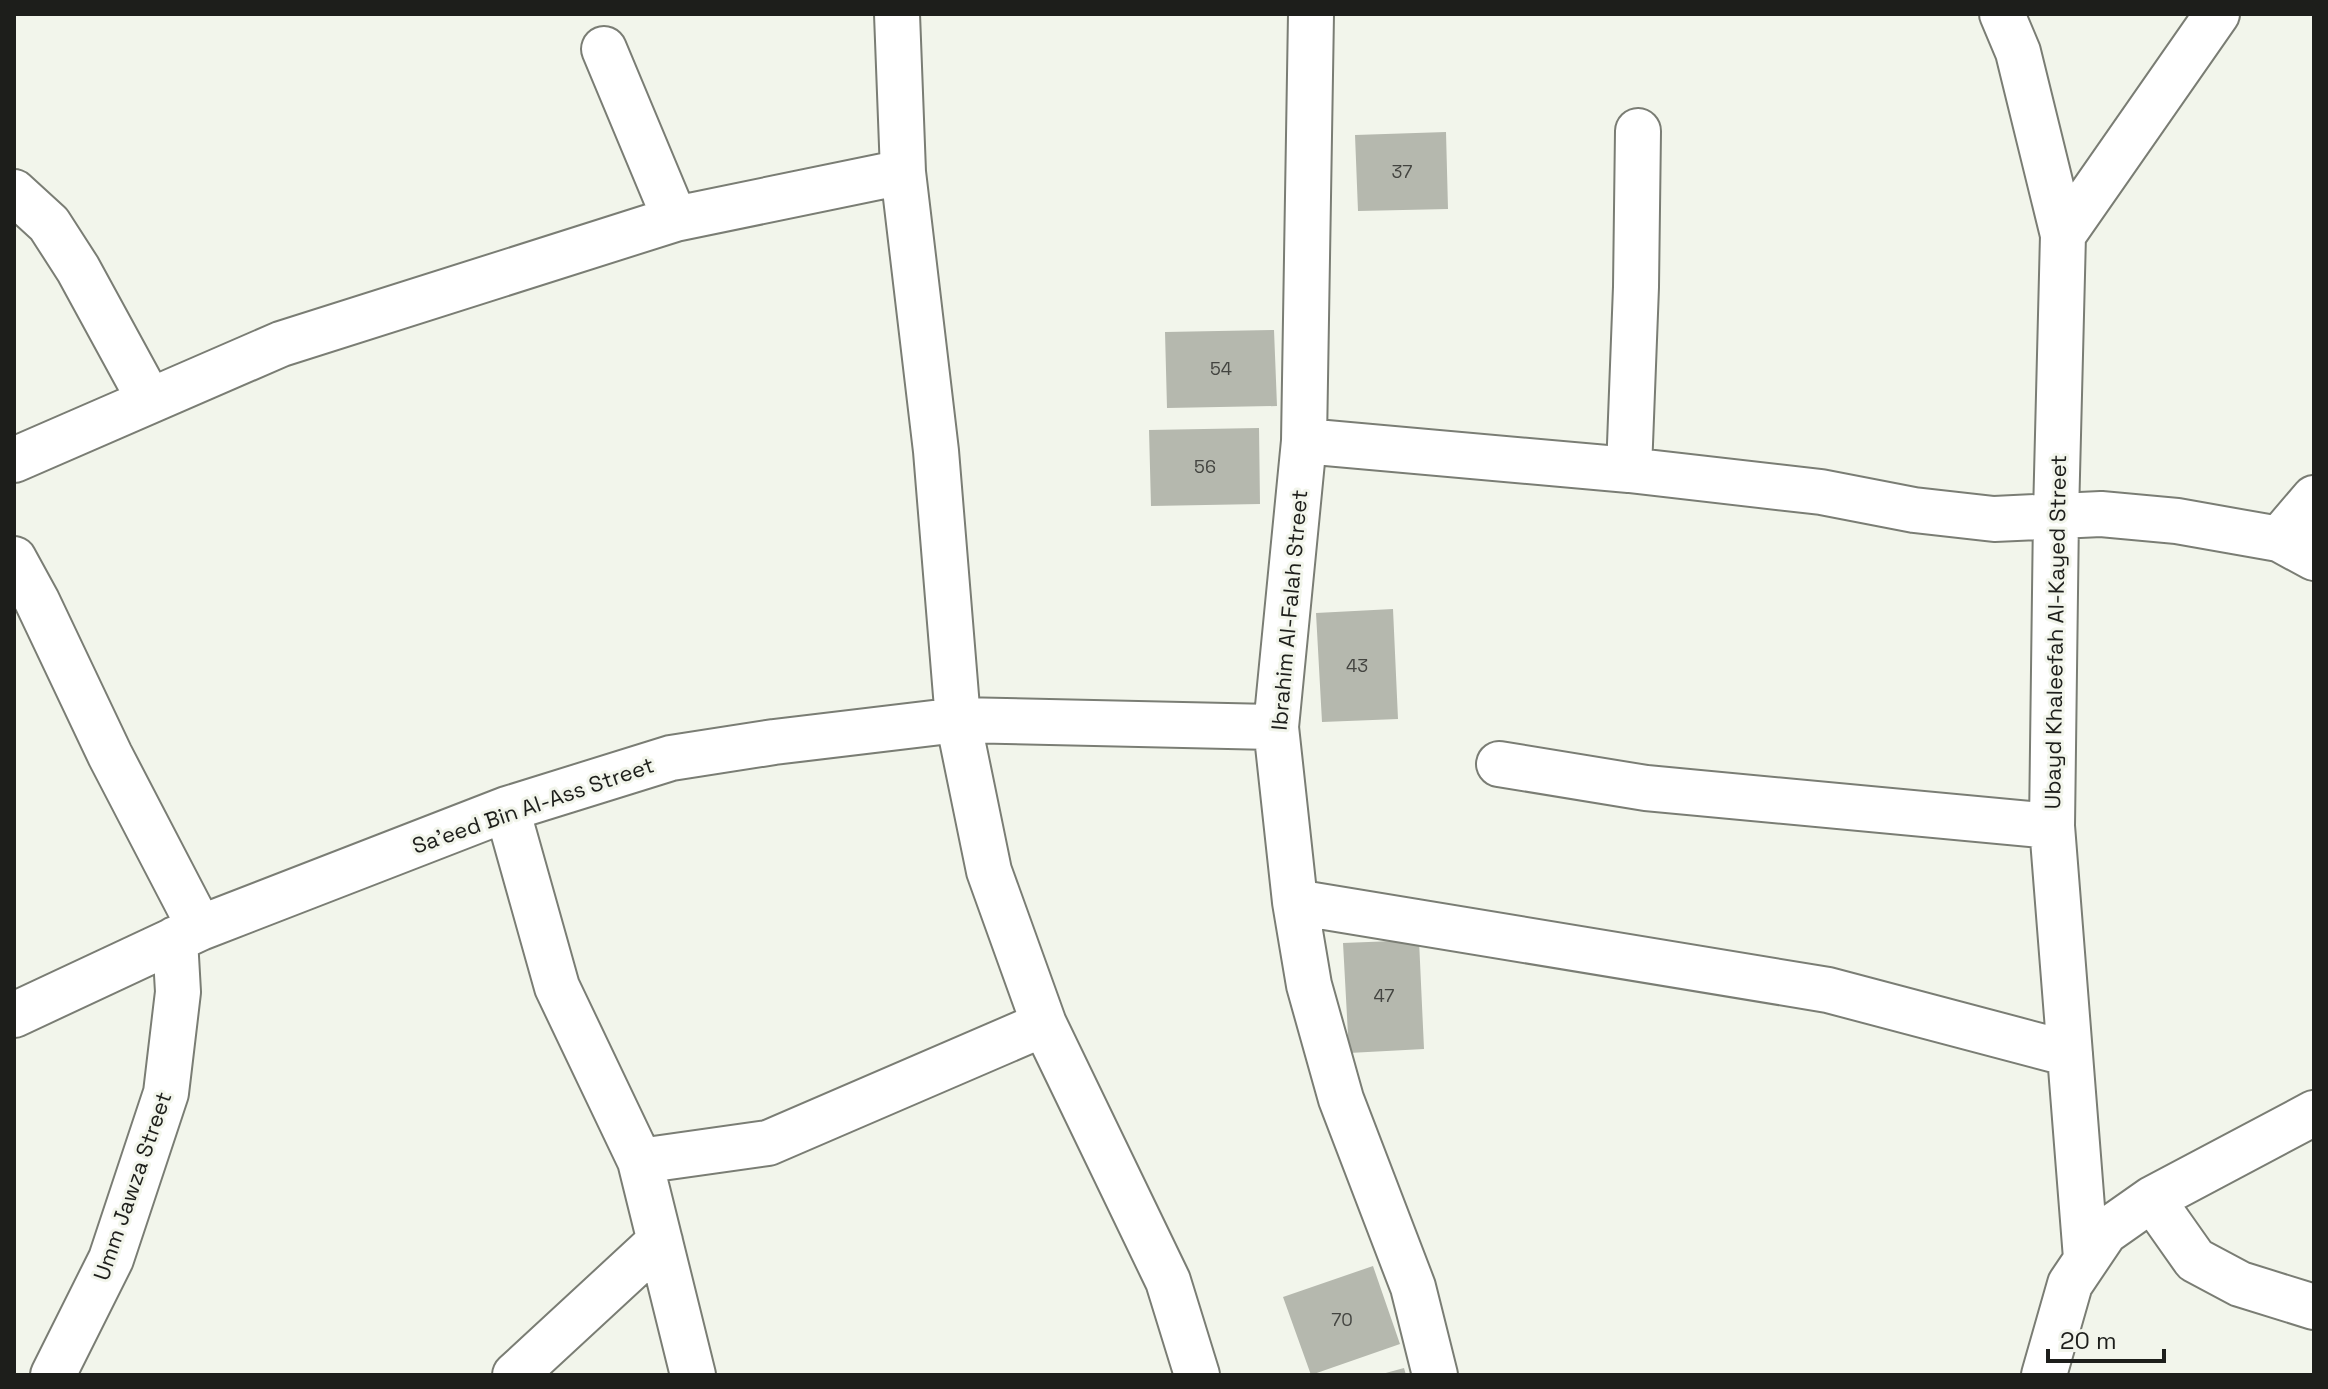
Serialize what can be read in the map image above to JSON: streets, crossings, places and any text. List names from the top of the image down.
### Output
{
  "streets": {
    "street": [
      "Ibrahim Al-Falah Street",
      "Ubayd Khaleefah Al-Kayed Street",
      "Sa'eed Bin Al-Ass Street",
      "Umm Jawza Street"
    ]
  },
  "crossings": [
    ["Ibrahim Al-Falah Street", "Sa'eed Bin Al-Ass Street"],
    ["Sa'eed Bin Al-Ass Street", "Umm Jawza Street"]
  ],
  "house_numbers": [
    "37",
    "54",
    "56",
    "43",
    "47",
    "70"
  ],
  "scale_bar": "20 m"
}
